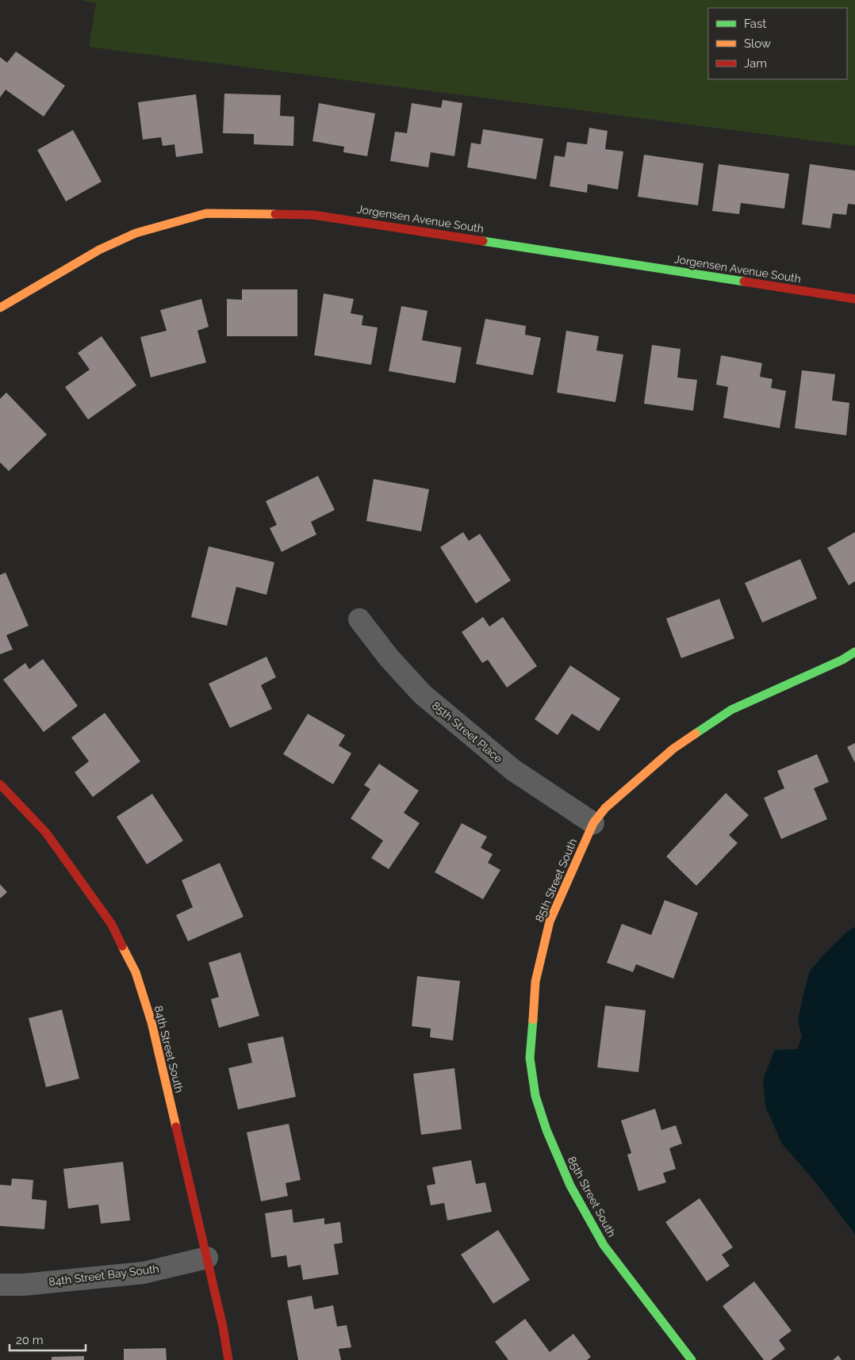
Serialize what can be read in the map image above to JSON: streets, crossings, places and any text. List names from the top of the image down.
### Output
{
  "streets": {
    "street": [
      "Jorgensen Avenue South",
      "85th Street Place",
      "85th Street South",
      "84th Street South",
      "84th Street Bay South"
    ]
  },
  "crossings": [
    ["85th Street Place", "85th Street South"],
    ["84th Street South", "84th Street Bay South"]
  ],
  "legend": ["Fast", "Slow", "Jam"],
  "scale_bar": "20 m"
}
